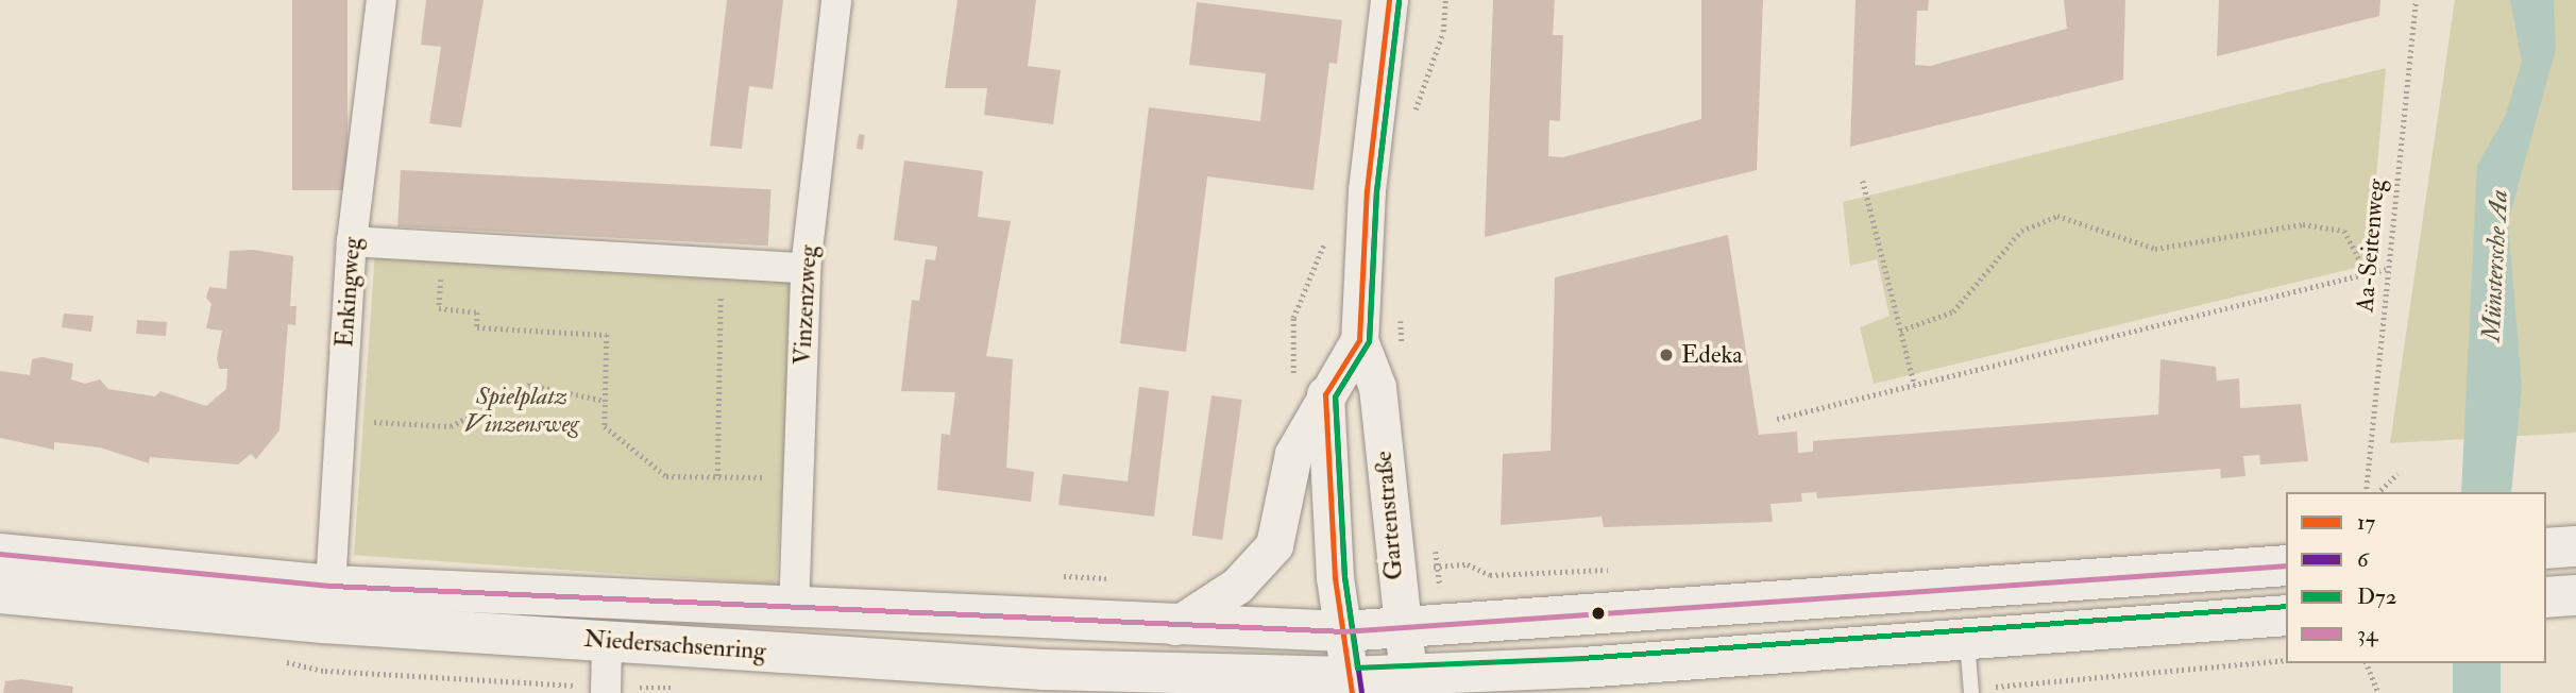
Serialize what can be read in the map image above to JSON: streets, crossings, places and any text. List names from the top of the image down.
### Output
{
  "streets": {
    "main road": ["Niedersachsenring"],
    "street": ["Enkingweg", "Vinzenzweg", "Gartenstraße"],
    "path": ["Aa-Seitenweg"]
  },
  "crossings": [
    ["Enkingweg", "Niedersachsenring"],
    ["Vinzenzweg", "Niedersachsenring"],
    ["Gartenstraße", "Niedersachsenring"]
  ],
  "water": ["Münstersche Aa"],
  "parks": ["Spielplatz Vinzensweg"],
  "places": ["Edeka"],
  "lines": [
    "transit line 17",
    "transit line 6",
    "transit line D72",
    "transit line 34"
  ],
  "legend": [
    "17",
    "6",
    "D72",
    "34"
  ]
}
